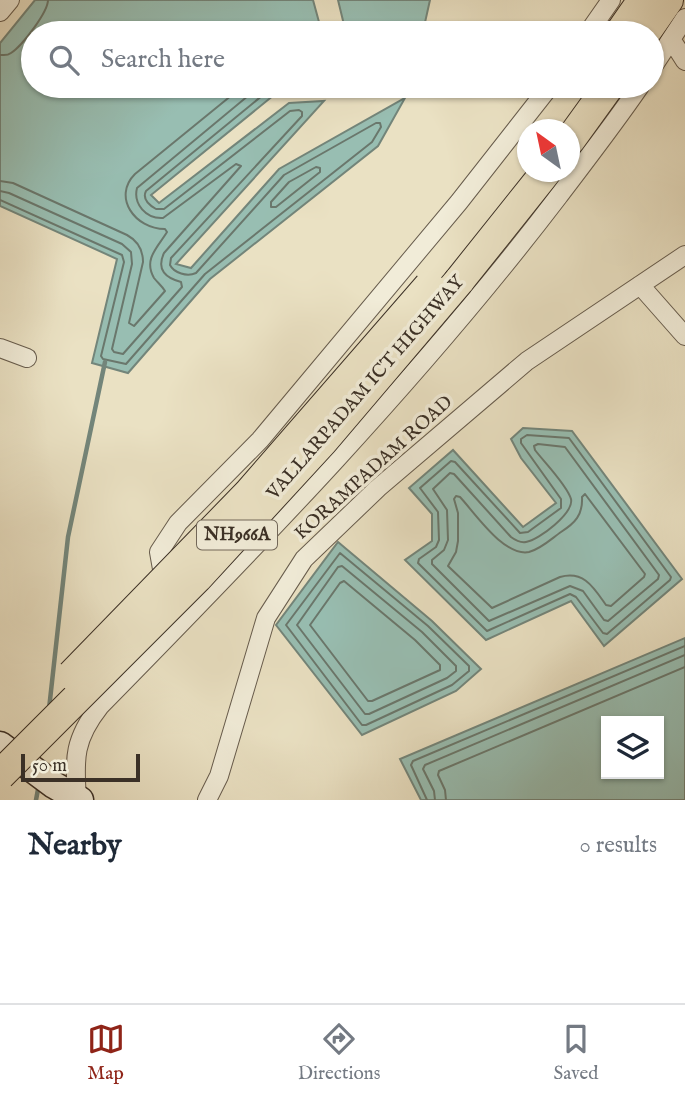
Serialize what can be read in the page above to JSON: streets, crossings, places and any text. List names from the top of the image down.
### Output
{
  "streets": {
    "highway": ["VALLARPADAM ICT HIGHWAY", "NH966A"],
    "street": ["KORAMPADAM ROAD"]
  },
  "scale_bar": "50 m",
  "north": "top left",
  "page": {
    "search": "Search here",
    "scale": "50 m",
    "heading": ["Nearby", "0 results"],
    "nav": ["Map", "Directions", "Saved"]
  }
}
